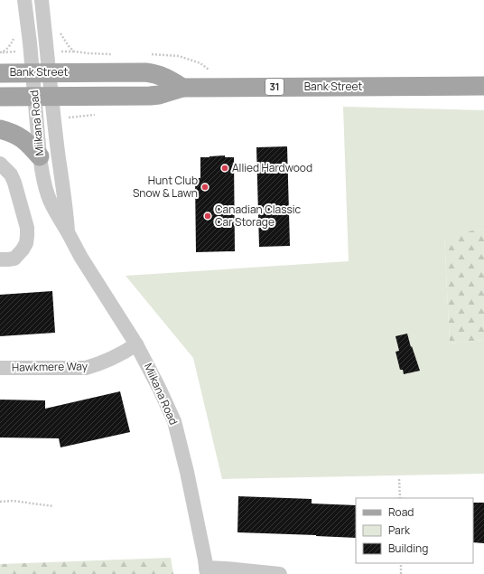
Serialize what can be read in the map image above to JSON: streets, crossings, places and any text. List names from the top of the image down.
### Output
{
  "streets": {
    "main road": ["Bank Street", "31"],
    "street": ["Miikana Road", "Hawkmere Way"]
  },
  "crossings": [
    ["Bank Street", "Miikana Road"],
    ["Miikana Road", "Hawkmere Way"]
  ],
  "places": ["Allied Hardwood", "Hunt Club Snow & Lawn", "Canadian Classic Car Storage"],
  "legend": ["Road", "Park", "Building"]
}
